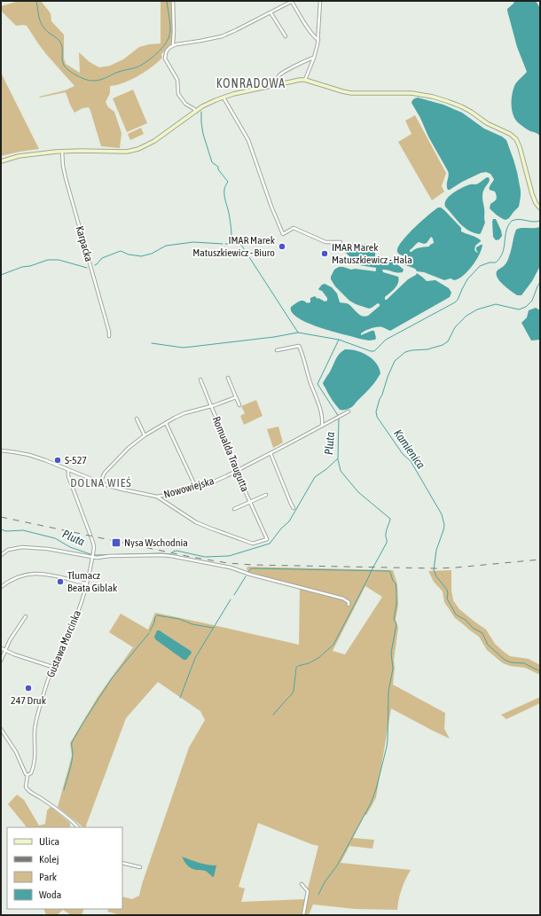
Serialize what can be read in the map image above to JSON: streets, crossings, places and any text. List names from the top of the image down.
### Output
{
  "streets": {
    "street": [
      "Karpacka",
      "Romualda Traugutta",
      "Nowowiejska",
      "Gustawa Morcinka"
    ]
  },
  "crossings": [
    ["Romualda Traugutta", "Nowowiejska"],
    ["Nowowiejska", "Gustawa Morcinka"]
  ],
  "districts": ["KONRADOWA", "DOLNA WIEŚ"],
  "water": ["Pluta", "Kamienica"],
  "places": {
    "other": [
      "IMAR Marek Matuszkiewicz - Biuro",
      "IMAR Marek Matuszkiewicz - Hala",
      "S-527",
      "Tłumacz Beata Giblak",
      "247 Druk"
    ],
    "transit": ["Nysa Wschodnia"]
  },
  "legend": [
    "Ulica",
    "Kolej",
    "Park",
    "Woda"
  ]
}
